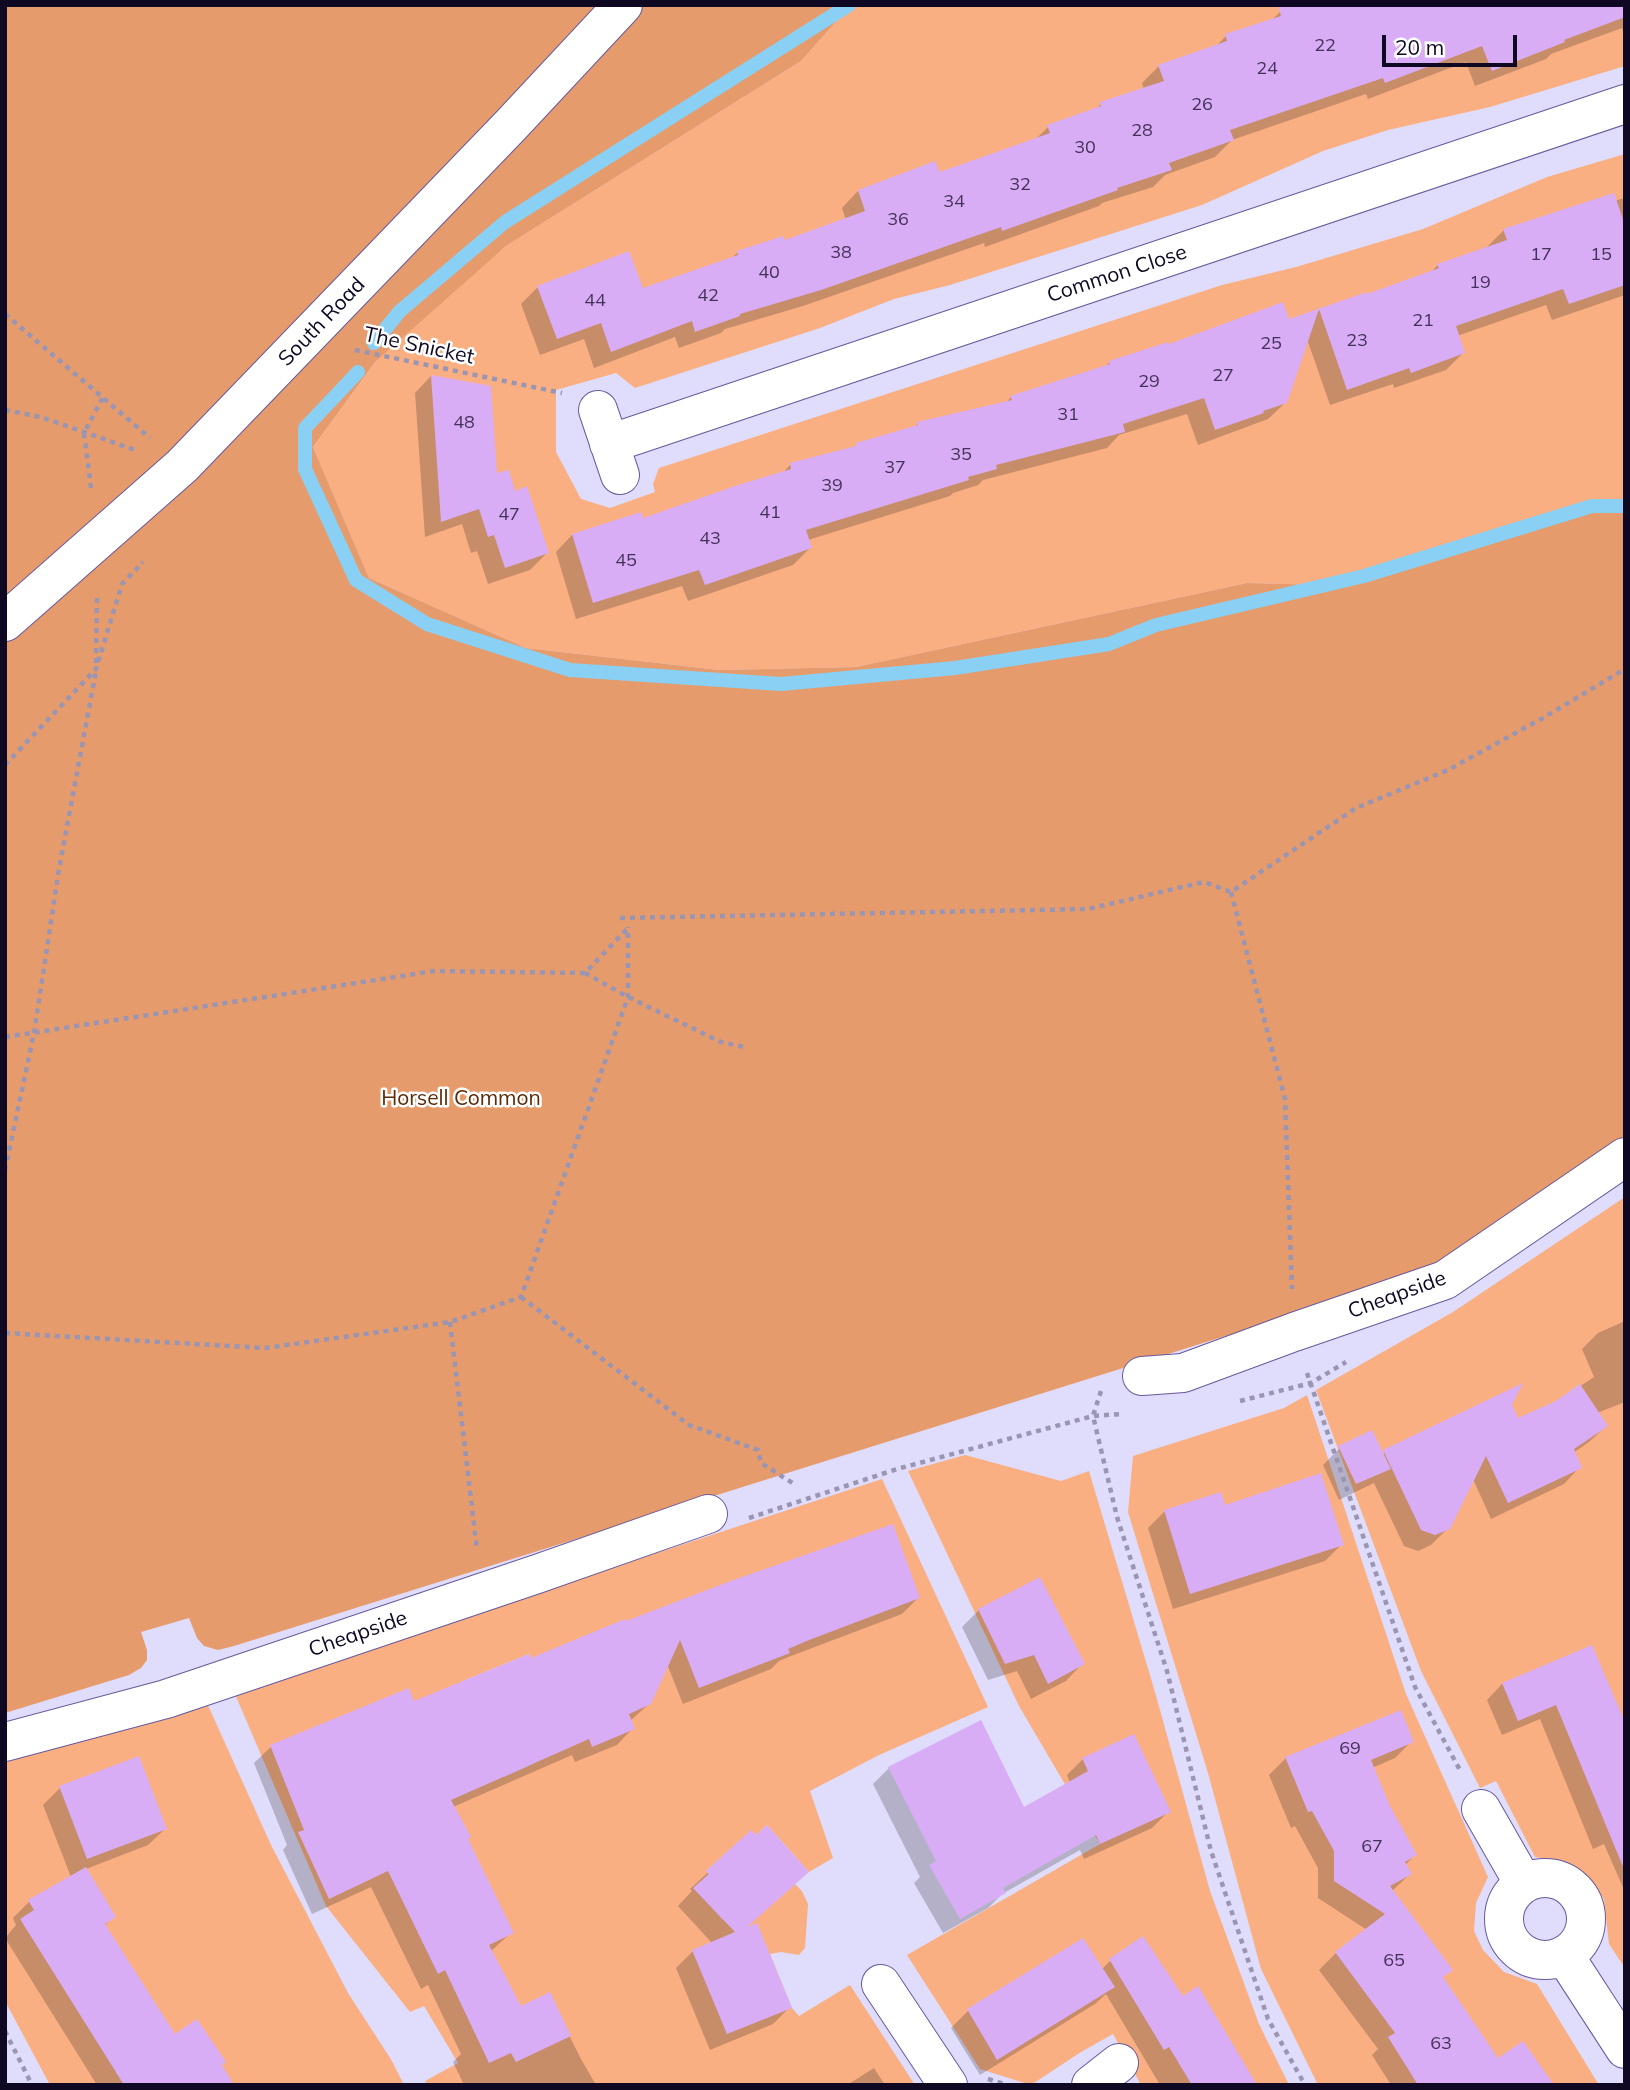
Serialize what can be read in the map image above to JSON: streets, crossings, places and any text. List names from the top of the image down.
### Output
{
  "streets": {
    "street": ["Common Close", "South Road", "Cheapside"],
    "path": ["The Snicket"]
  },
  "crossings": [
    ["Common Close", "The Snicket"]
  ],
  "parks": ["Horsell Common"],
  "house_numbers": [
    "22",
    "24",
    "26",
    "28",
    "30",
    "32",
    "34",
    "36",
    "38",
    "17",
    "15",
    "40",
    "19",
    "42",
    "44",
    "21",
    "23",
    "25",
    "27",
    "29",
    "31",
    "48",
    "35",
    "37",
    "39",
    "41",
    "47",
    "43",
    "45",
    "69",
    "67",
    "65",
    "63"
  ],
  "scale_bar": "20 m"
}
